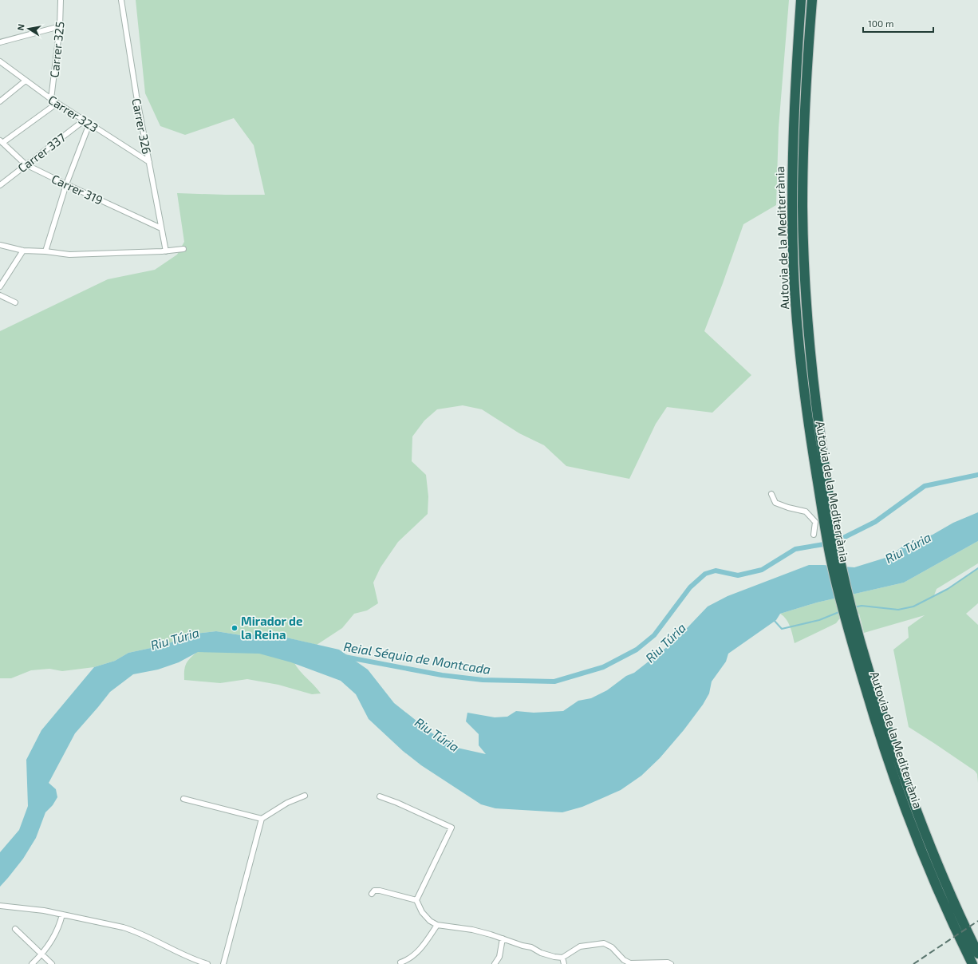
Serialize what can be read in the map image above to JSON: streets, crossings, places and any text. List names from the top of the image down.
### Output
{
  "streets": {
    "highway": ["Autovia de la Mediterrània"],
    "street": [
      "Carrer 325",
      "Carrer 323",
      "Carrer 326",
      "Carrer 337",
      "Carrer 319"
    ]
  },
  "crossings": [
    ["Carrer 325", "Carrer 323"],
    ["Carrer 323", "Carrer 326"],
    ["Carrer 323", "Carrer 337"],
    ["Carrer 326", "Carrer 319"],
    ["Carrer 337", "Carrer 319"]
  ],
  "water": ["Riu Túria", "Reial Séquia de Montcada"],
  "places": ["Mirador de la Reina"],
  "scale_bar": "100 m",
  "north": "left"
}
